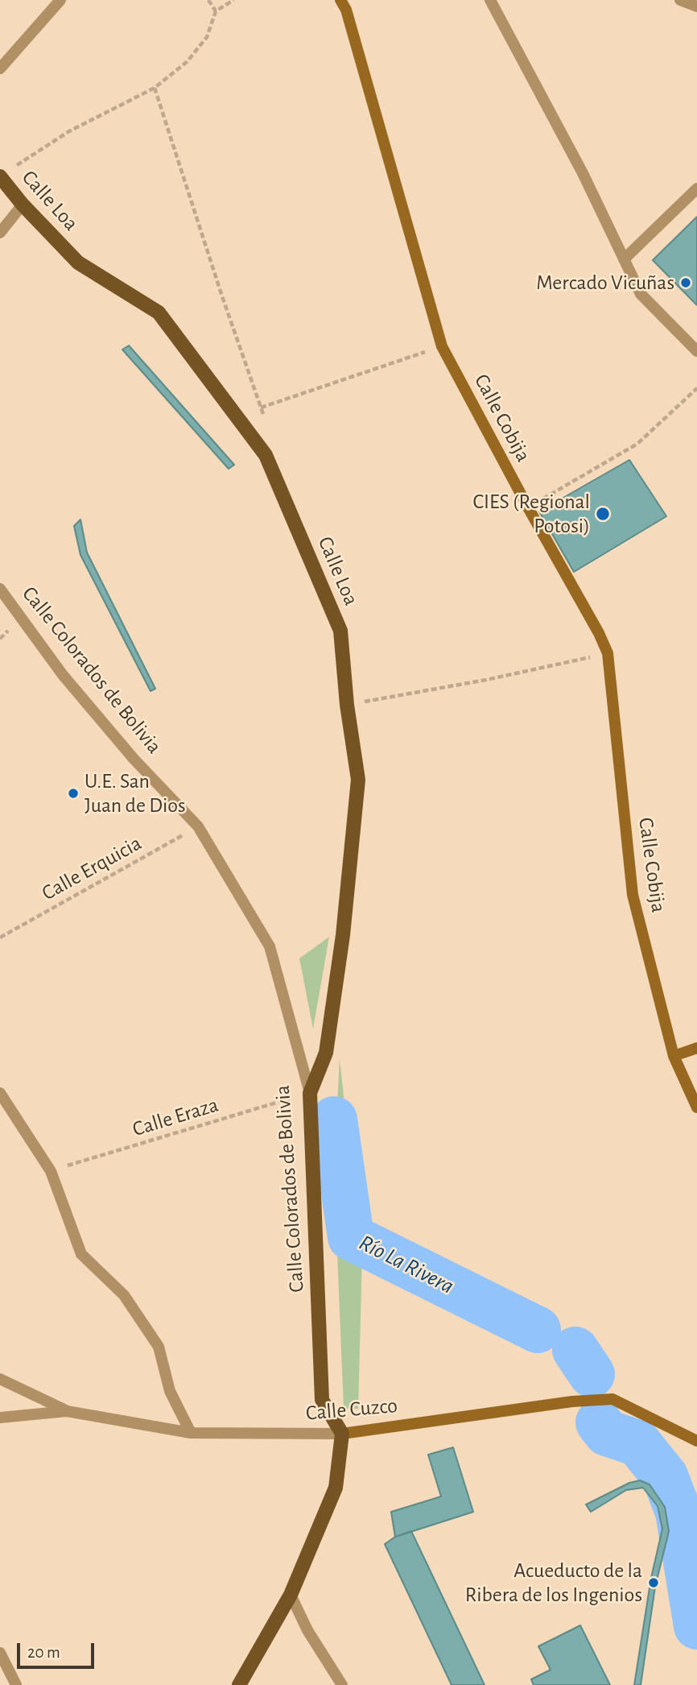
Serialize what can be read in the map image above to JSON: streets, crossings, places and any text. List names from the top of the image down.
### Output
{
  "streets": {
    "main road": [
      "Calle Loa",
      "Calle Cobija",
      "Calle Colorados de Bolivia",
      "Calle Cuzco"
    ],
    "path": ["Calle Erquicia", "Calle Eraza"]
  },
  "crossings": [
    ["Calle Loa", "Calle Colorados de Bolivia"],
    ["Calle Loa", "Calle Eraza"],
    ["Calle Colorados de Bolivia", "Calle Erquicia"],
    ["Calle Colorados de Bolivia", "Calle Eraza"],
    ["Calle Colorados de Bolivia", "Calle Cuzco"]
  ],
  "water": ["Río La Rivera"],
  "places": [
    "Mercado Vicuñas",
    "CIES (Regional Potosi)",
    "U.E. San Juan de Dios",
    "Acueducto de la Ribera de los Ingenios"
  ],
  "scale_bar": "20 m"
}
